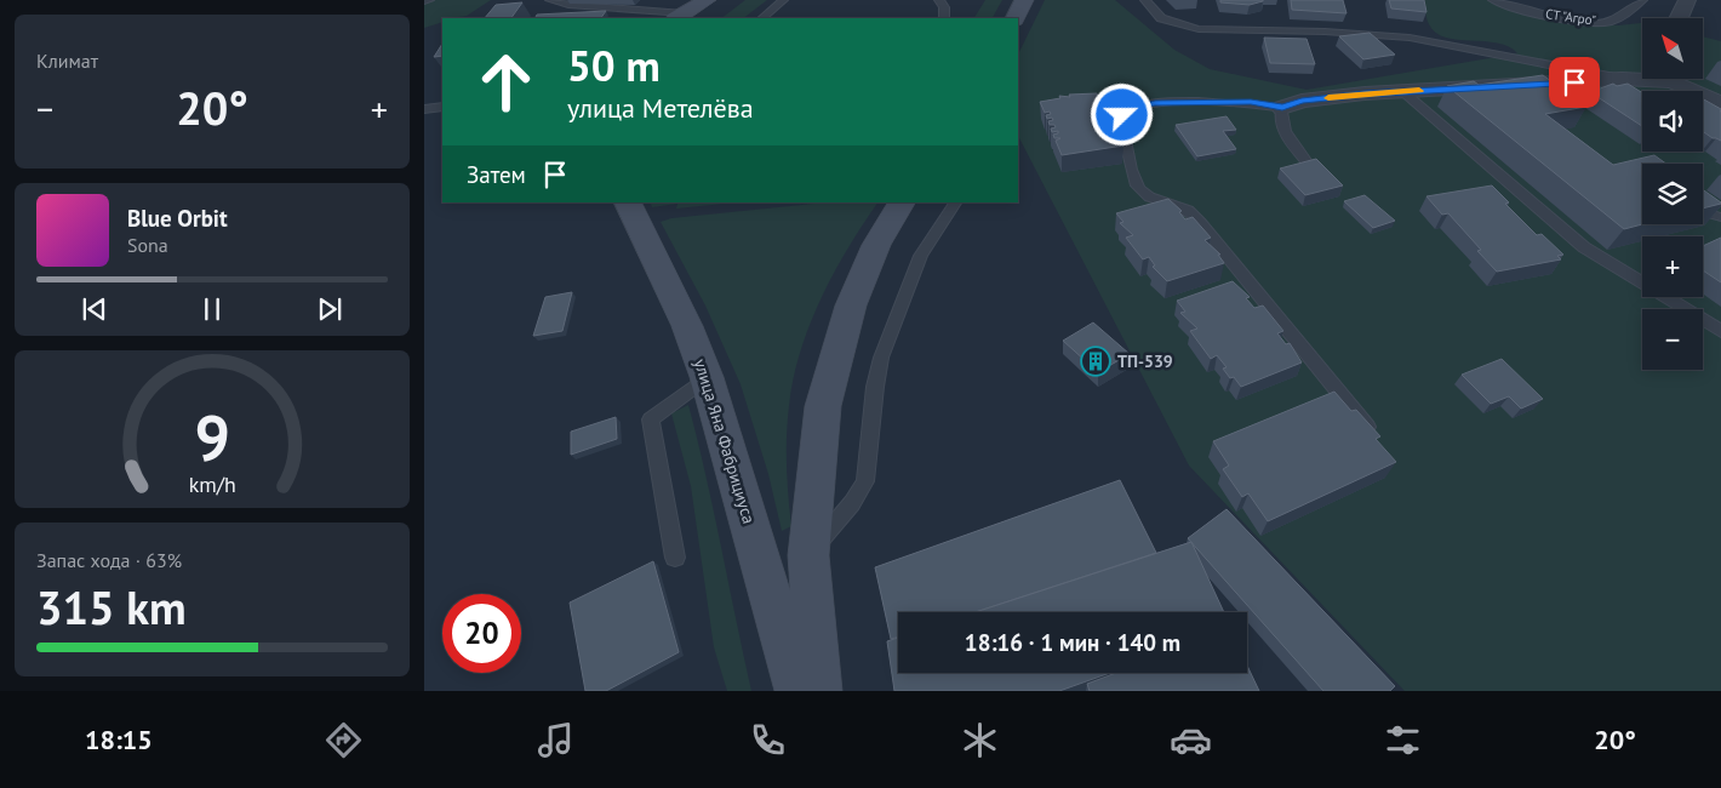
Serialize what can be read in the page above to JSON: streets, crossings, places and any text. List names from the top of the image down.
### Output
{
  "streets": {
    "main road": ["улица Яна Фабрициуса"],
    "lane": ["СТ \"Агро\""]
  },
  "places": {
    "building": ["ТП-539"]
  },
  "north": "top left",
  "page": {
    "tile": [
      "Климат",
      ["Запас хода · 63%", "315 km"]
    ],
    "map_buttons": ["+", "−"],
    "turn": ["50 m", "улица Метелёва"],
    "heat": ["−", "20°", "+"],
    "then": "Затем",
    "song": ["Blue Orbit", "Sona"],
    "limit": "20",
    "trip": "18:16 · 1 мин · 140 m",
    "tabs": ["18:15", "20°"],
    "gauge": ["9", "km/h"]
  }
}
